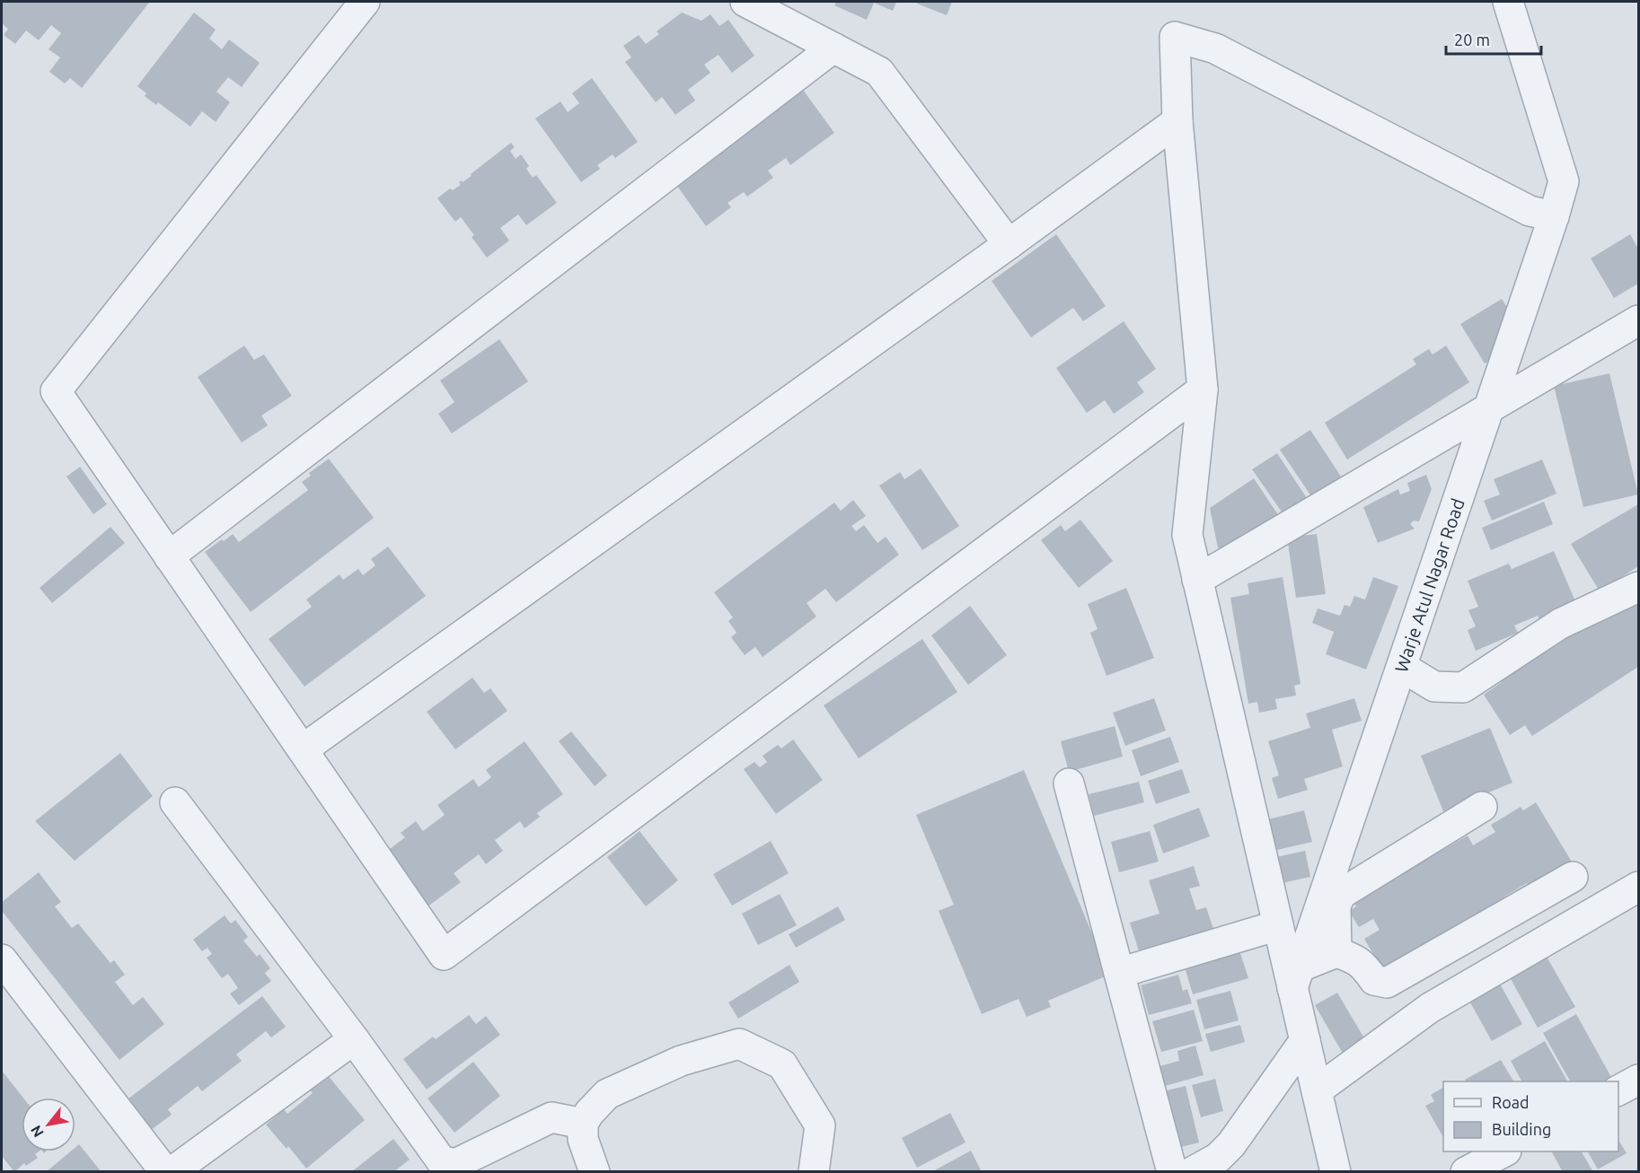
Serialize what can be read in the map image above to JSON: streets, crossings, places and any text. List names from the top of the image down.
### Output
{
  "streets": {
    "street": ["Warje Atul Nagar Road"]
  },
  "legend": ["Road", "Building"],
  "scale_bar": "20 m",
  "north": "bottom left"
}
